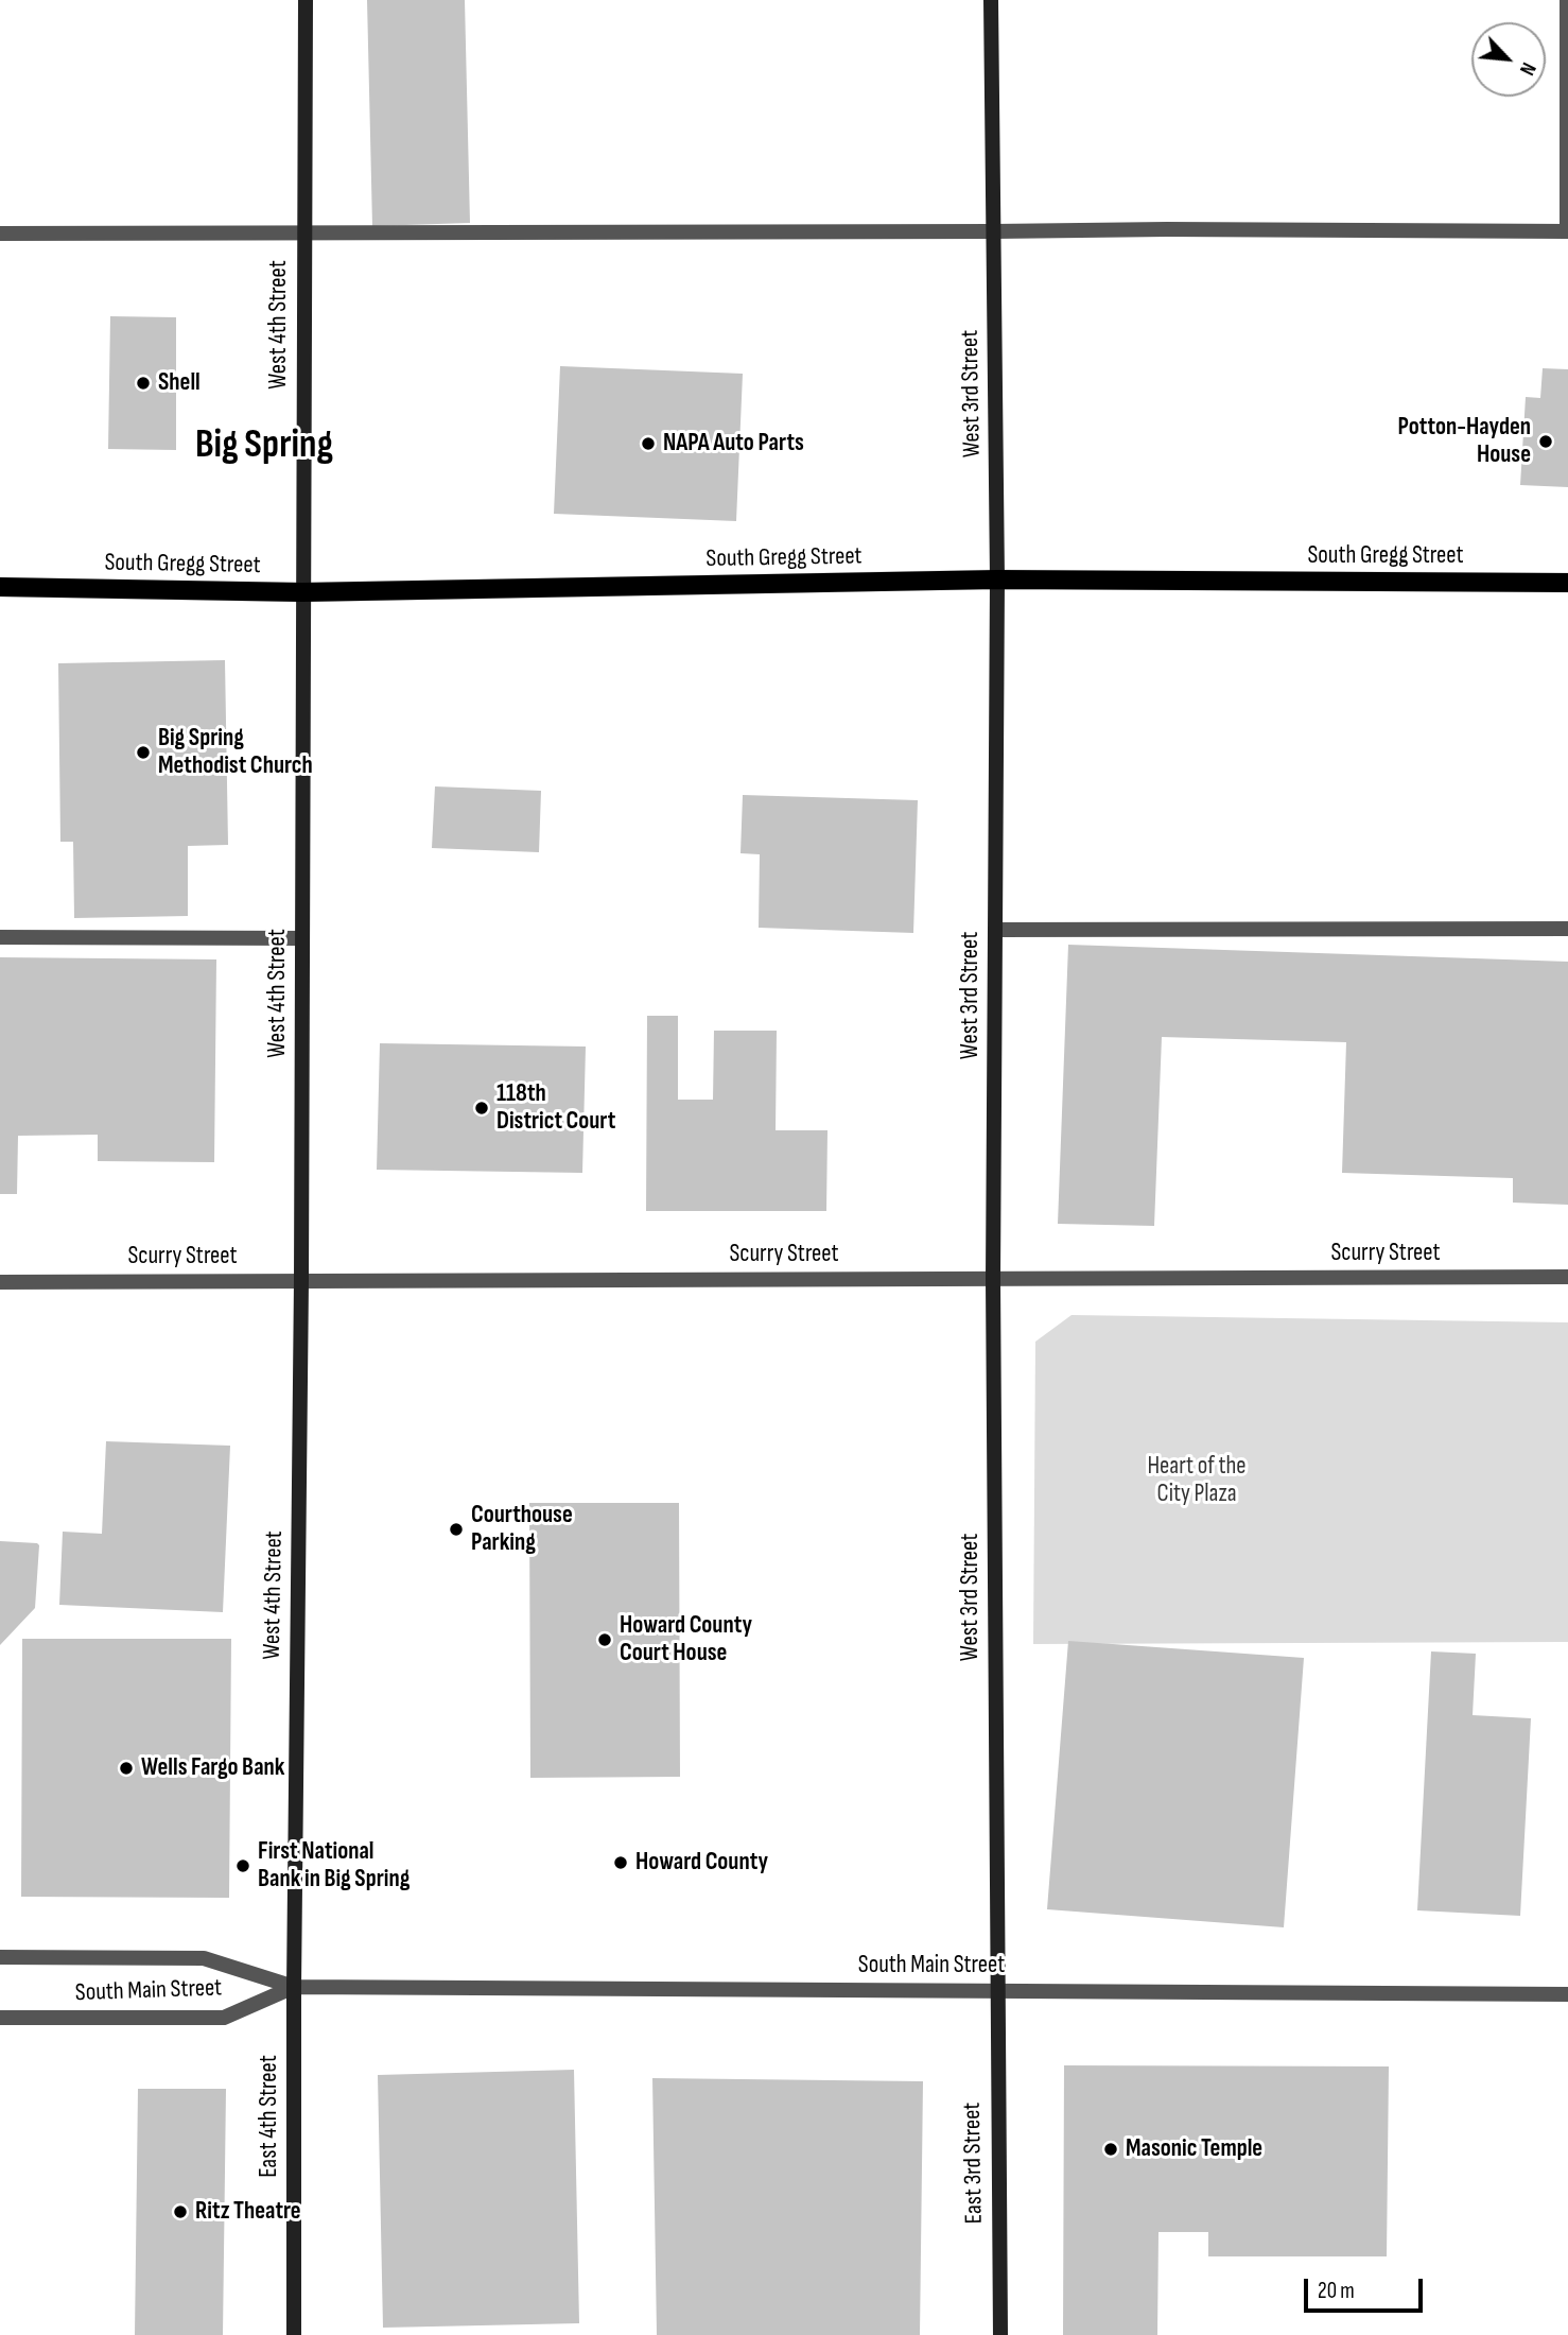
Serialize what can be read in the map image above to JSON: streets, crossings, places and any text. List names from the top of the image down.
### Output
{
  "streets": {
    "main road": [
      "West 4th Street",
      "West 3rd Street",
      "South Gregg Street",
      "East 4th Street",
      "East 3rd Street"
    ],
    "street": ["Scurry Street", "South Main Street"]
  },
  "crossings": [
    ["West 4th Street", "South Gregg Street"],
    ["West 4th Street", "Scurry Street"],
    ["West 4th Street", "South Main Street"],
    ["West 4th Street", "East 4th Street"],
    ["West 3rd Street", "South Gregg Street"],
    ["West 3rd Street", "Scurry Street"],
    ["West 3rd Street", "South Main Street"],
    ["West 3rd Street", "East 3rd Street"],
    ["South Main Street", "East 4th Street"],
    ["South Main Street", "East 3rd Street"]
  ],
  "districts": ["Big Spring"],
  "parks": ["Heart of the City Plaza"],
  "places": [
    "Shell",
    "Potton-Hayden House",
    "NAPA Auto Parts",
    "Big Spring Methodist Church",
    "118th District Court",
    "Courthouse Parking",
    "Howard County Court House",
    "Wells Fargo Bank",
    "Howard County",
    "First National Bank in Big Spring",
    "Masonic Temple",
    "Ritz Theatre"
  ],
  "scale_bar": "20 m",
  "north": "bottom right"
}
